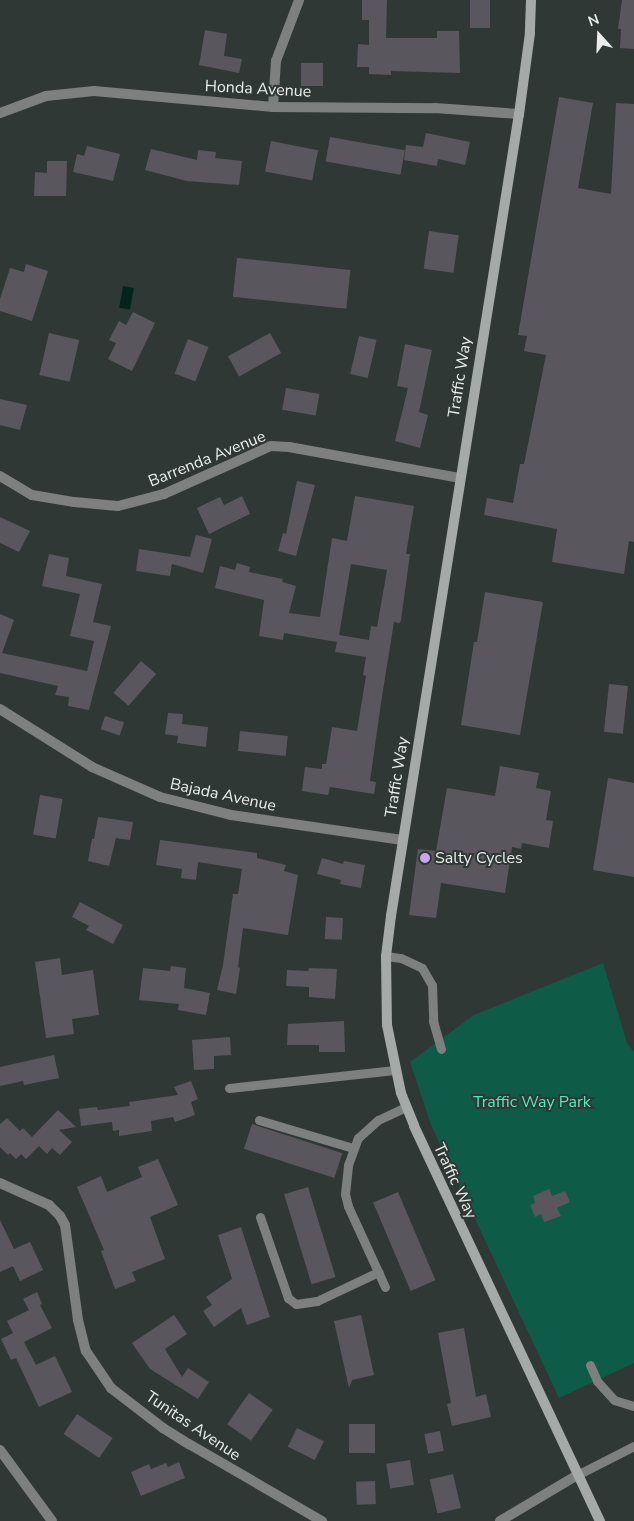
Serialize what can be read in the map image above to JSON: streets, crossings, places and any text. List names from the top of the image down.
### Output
{
  "streets": {
    "street": [
      "Honda Avenue",
      "Traffic Way",
      "Barrenda Avenue",
      "Bajada Avenue",
      "Tunitas Avenue"
    ]
  },
  "crossings": [
    ["Honda Avenue", "Traffic Way"],
    ["Traffic Way", "Barrenda Avenue"],
    ["Traffic Way", "Bajada Avenue"]
  ],
  "parks": ["Traffic Way Park"],
  "places": ["Salty Cycles"],
  "north": "top"
}
